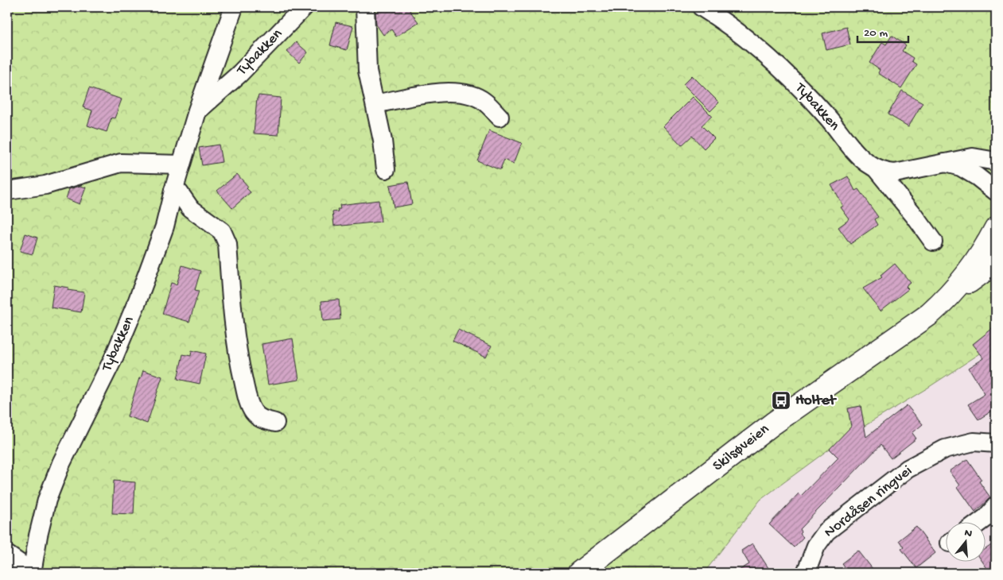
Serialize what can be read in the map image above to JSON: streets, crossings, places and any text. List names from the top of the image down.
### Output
{
  "streets": {
    "main road": ["Skilsøveien"],
    "street": ["Tybakken", "Nordåsen ringvei"]
  },
  "places": {
    "bus stop": ["Holtet"]
  },
  "scale_bar": "20 m",
  "north": "top"
}
